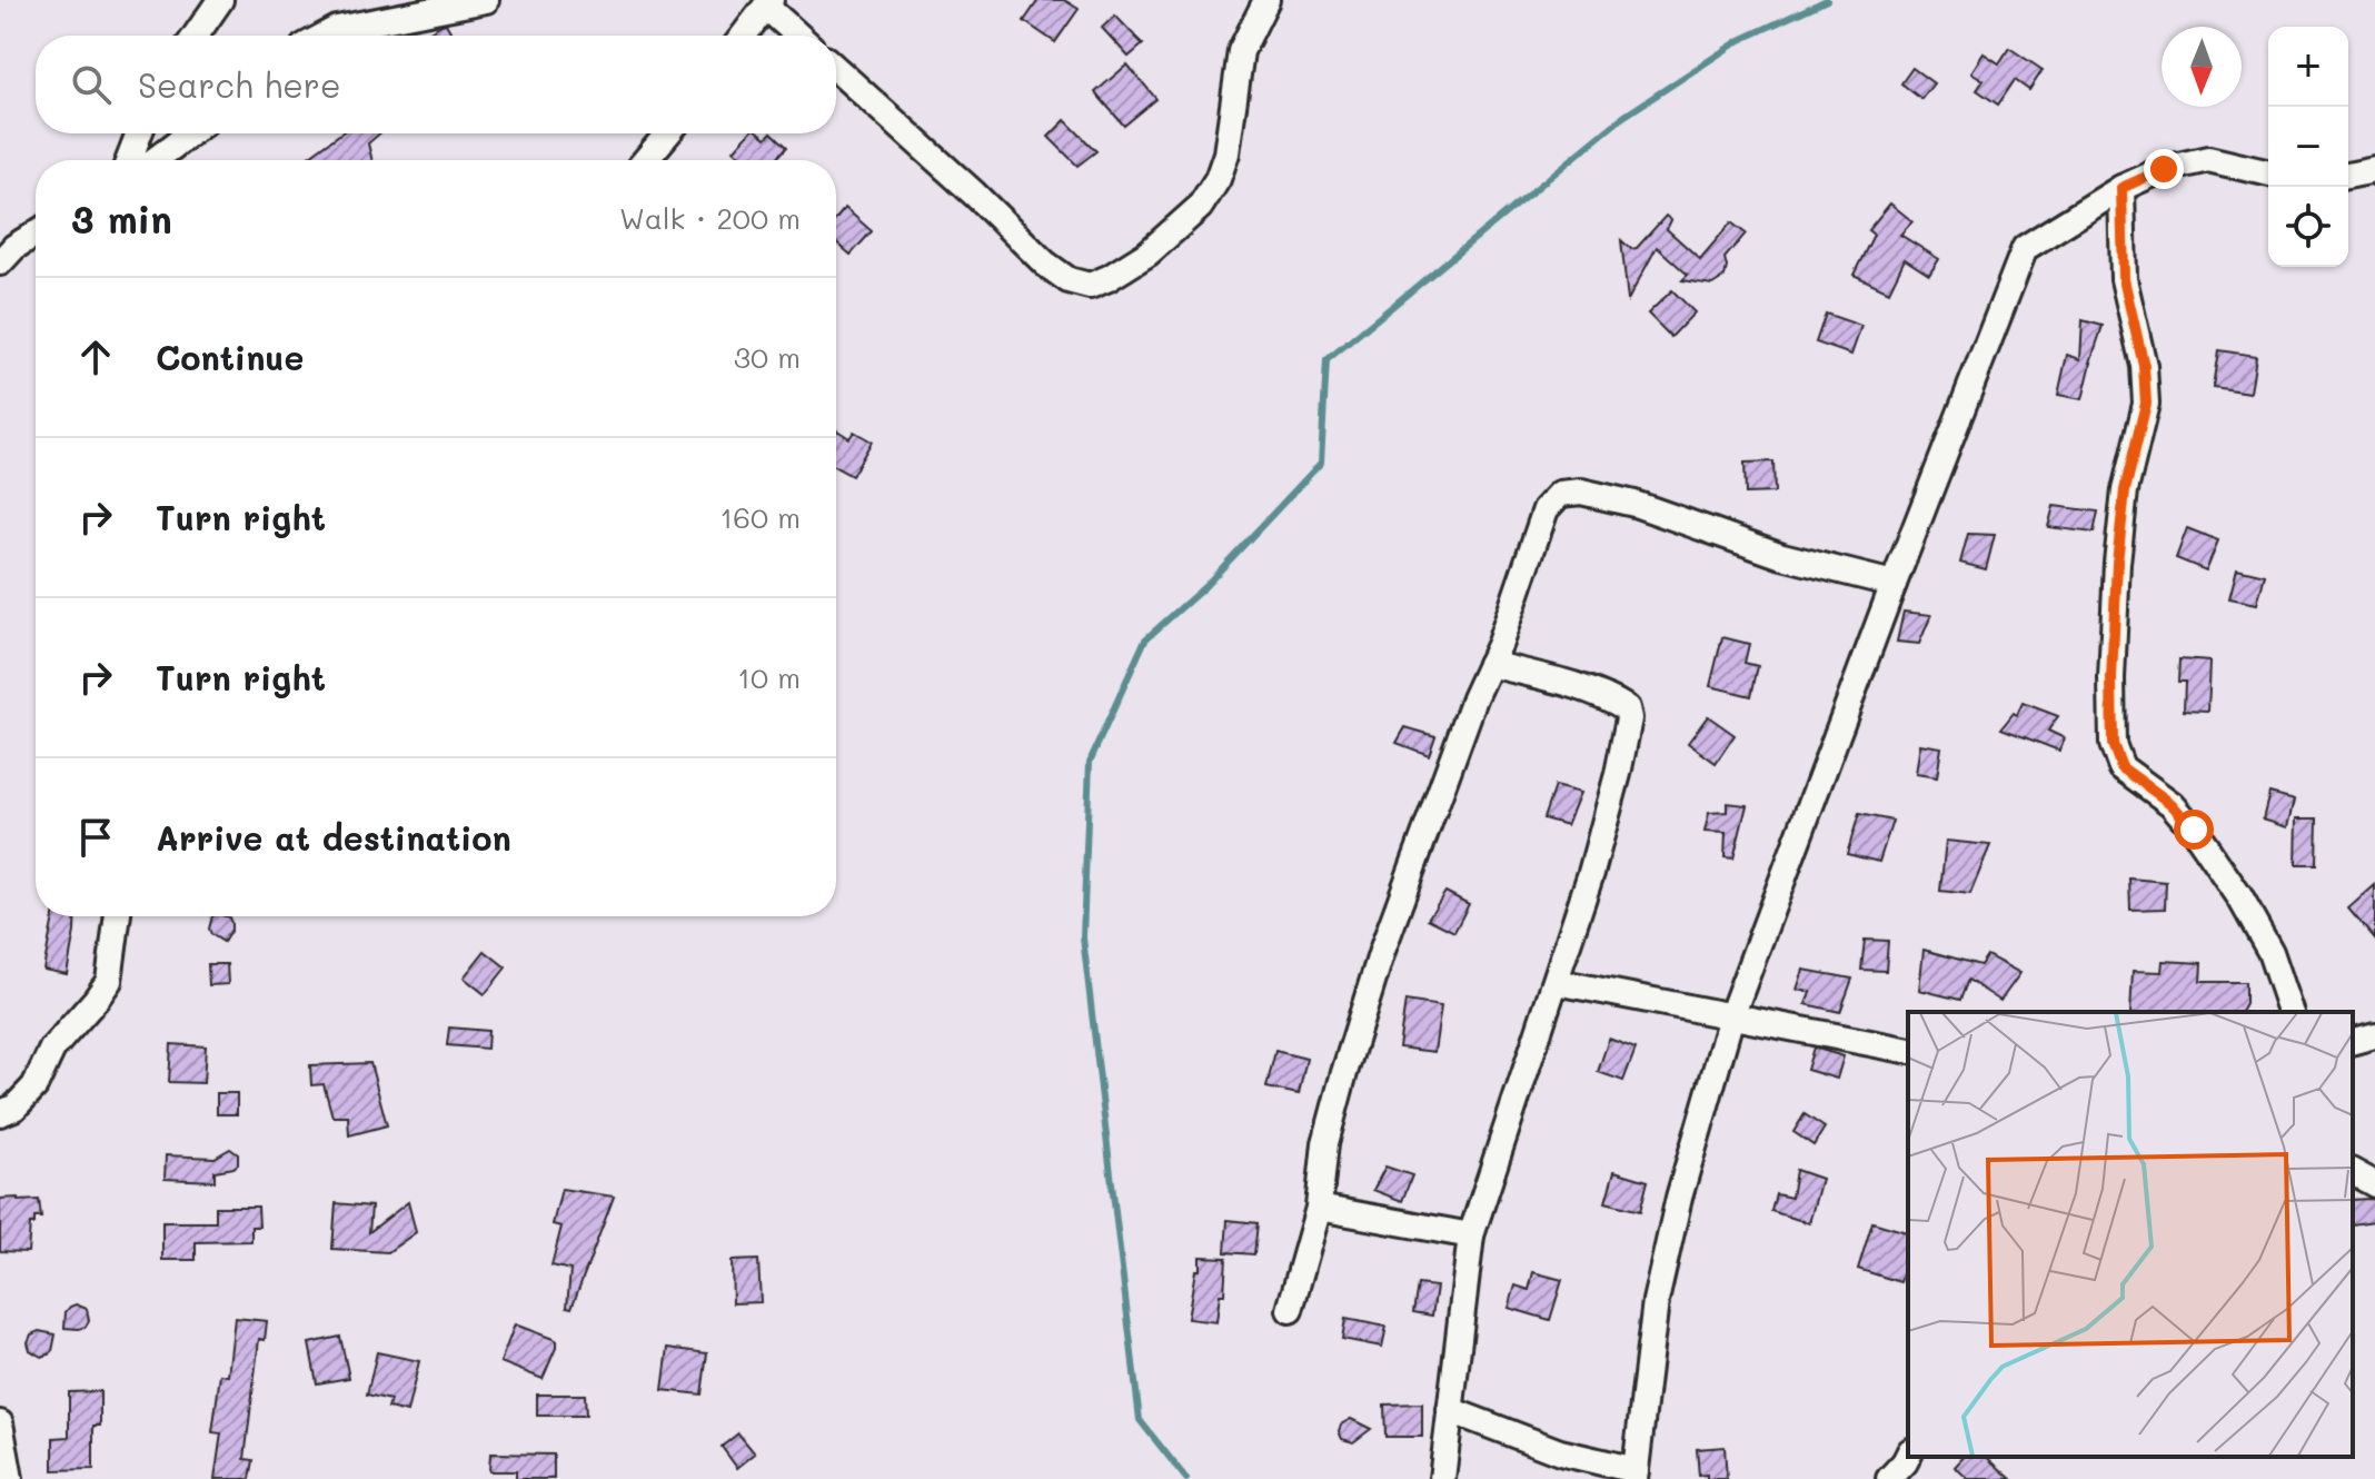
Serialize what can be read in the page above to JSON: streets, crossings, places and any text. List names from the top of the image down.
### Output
{
  "north": "bottom",
  "page": {
    "map_buttons": ["+", "−"],
    "search": "Search here",
    "heading": ["3 min", "Walk · 200 m"],
    "list": [
      ["Continue", "30 m"],
      ["Turn right", "160 m"],
      ["Turn right", "10 m"],
      "Arrive at destination"
    ]
  }
}
